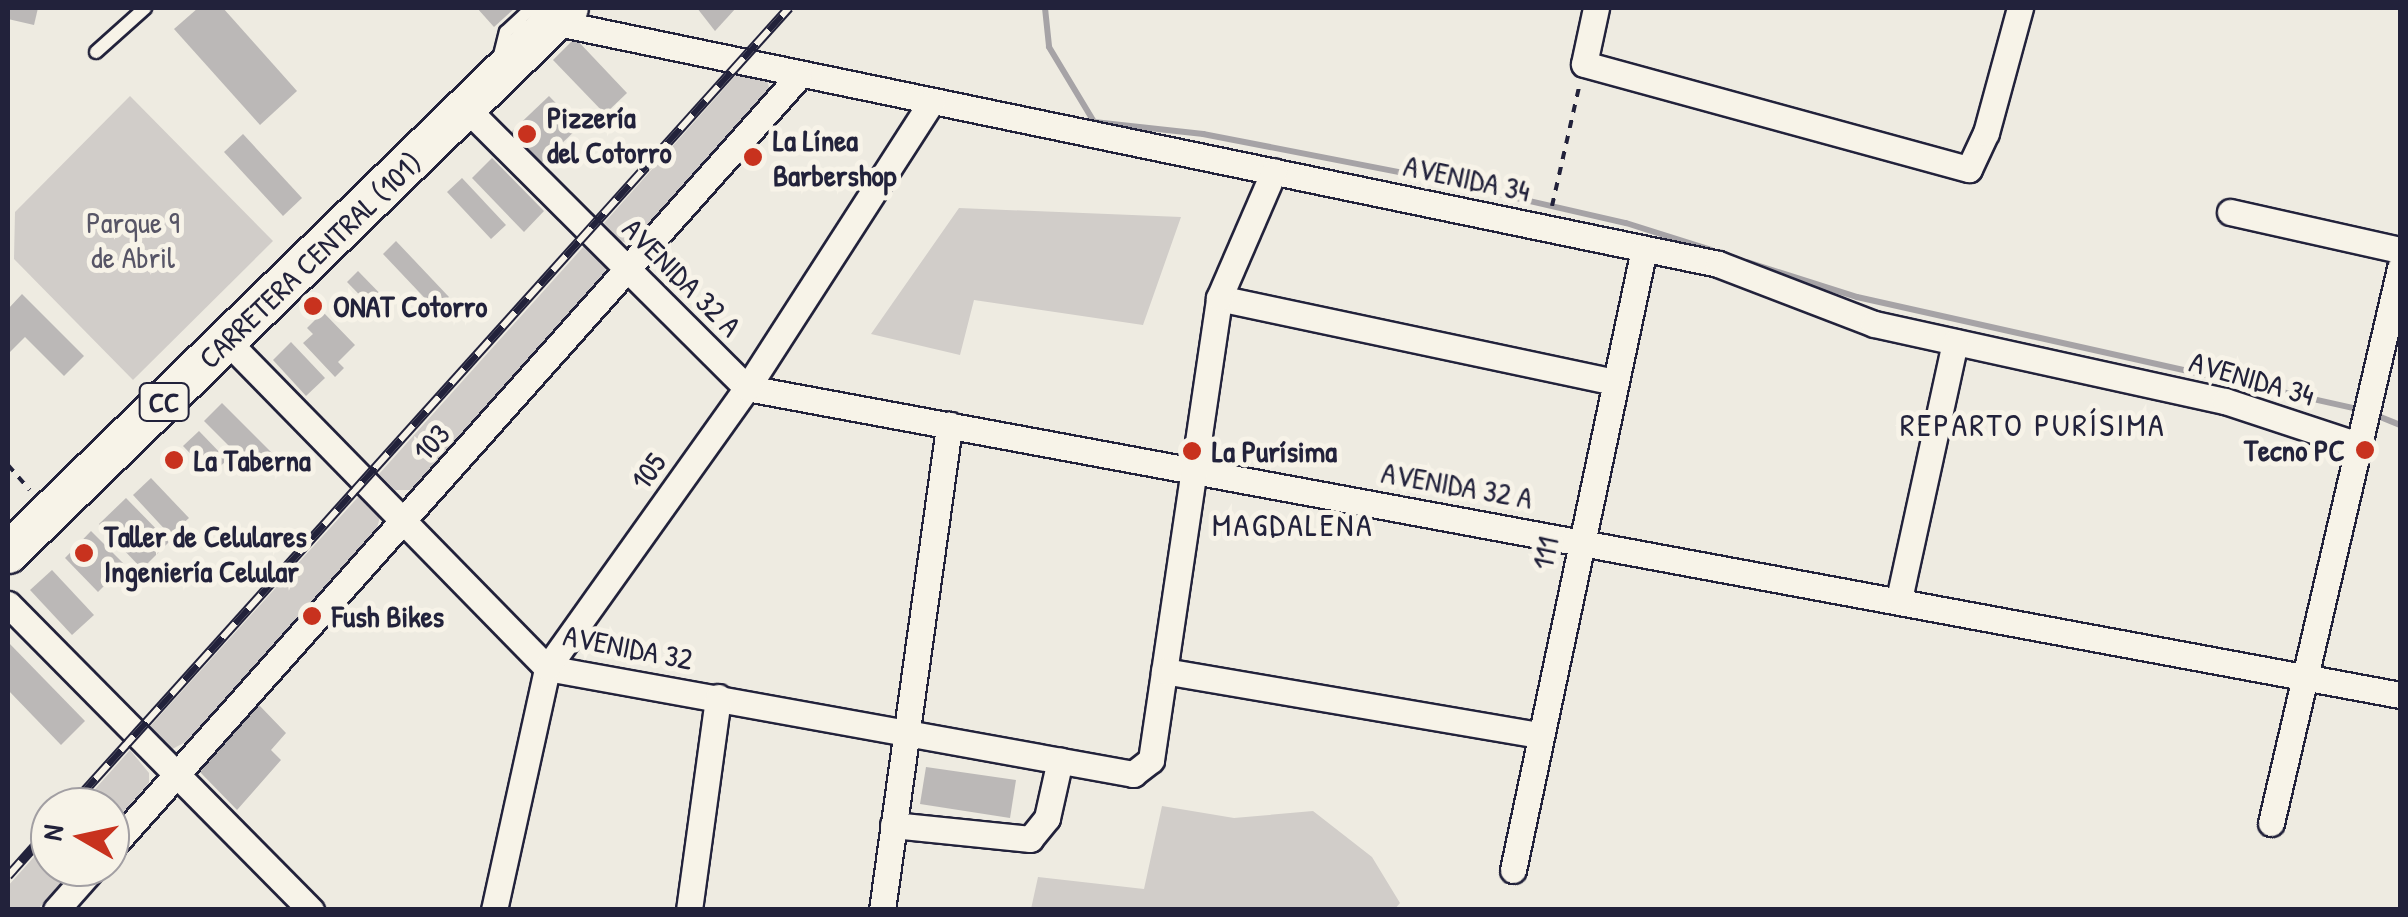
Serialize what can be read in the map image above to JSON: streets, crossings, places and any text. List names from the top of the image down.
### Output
{
  "streets": {
    "main road": ["CARRETERA CENTRAL (101)", "CC"],
    "street": [
      "AVENIDA 34",
      "AVENIDA 32 A",
      "103",
      "105",
      "111",
      "AVENIDA 32"
    ]
  },
  "crossings": [
    ["AVENIDA 34", "CARRETERA CENTRAL (101)"],
    ["AVENIDA 34", "103"],
    ["AVENIDA 34", "105"],
    ["AVENIDA 34", "111"],
    ["CARRETERA CENTRAL (101)", "AVENIDA 32 A"],
    ["CARRETERA CENTRAL (101)", "AVENIDA 32"],
    ["AVENIDA 32 A", "103"],
    ["AVENIDA 32 A", "105"],
    ["AVENIDA 32 A", "111"],
    ["103", "AVENIDA 32"],
    ["105", "AVENIDA 32"]
  ],
  "districts": ["REPARTO PURÍSIMA", "MAGDALENA"],
  "parks": ["Parque 9 de Abril"],
  "places": [
    "Pizzería del Cotorro",
    "La Línea Barbershop",
    "ONAT Cotorro",
    "Tecno PC",
    "La Purísima",
    "La Taberna",
    "Taller de Celulares Ingeniería Celular",
    "Fush Bikes"
  ],
  "north": "left"
}
